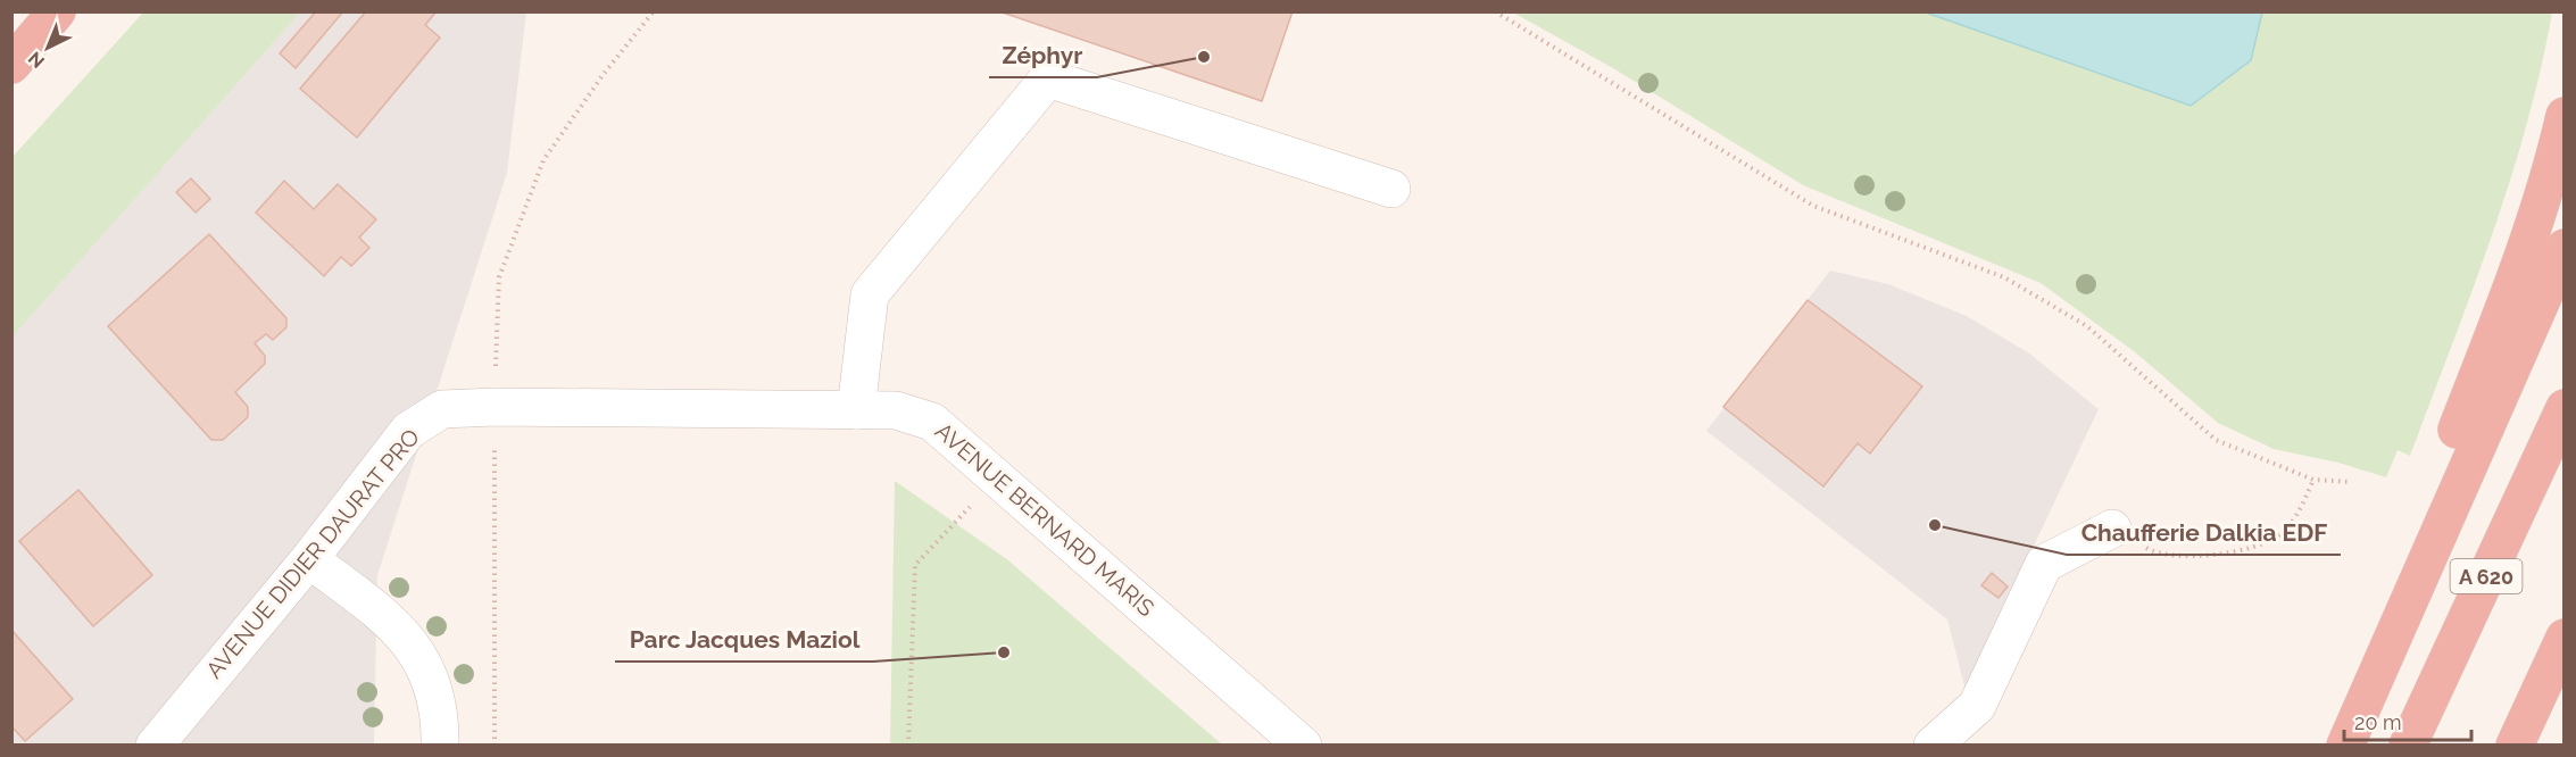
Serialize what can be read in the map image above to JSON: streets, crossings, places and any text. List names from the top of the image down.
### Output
{
  "streets": {
    "highway": ["A 620"],
    "street": ["AVENUE BERNARD MARIS", "AVENUE DIDIER DAURAT PRO"]
  },
  "crossings": [
    ["AVENUE BERNARD MARIS", "AVENUE DIDIER DAURAT PRO"]
  ],
  "places": ["Zéphyr", "Chaufferie Dalkia EDF", "Parc Jacques Maziol"],
  "scale_bar": "20 m",
  "north": "bottom left"
}
